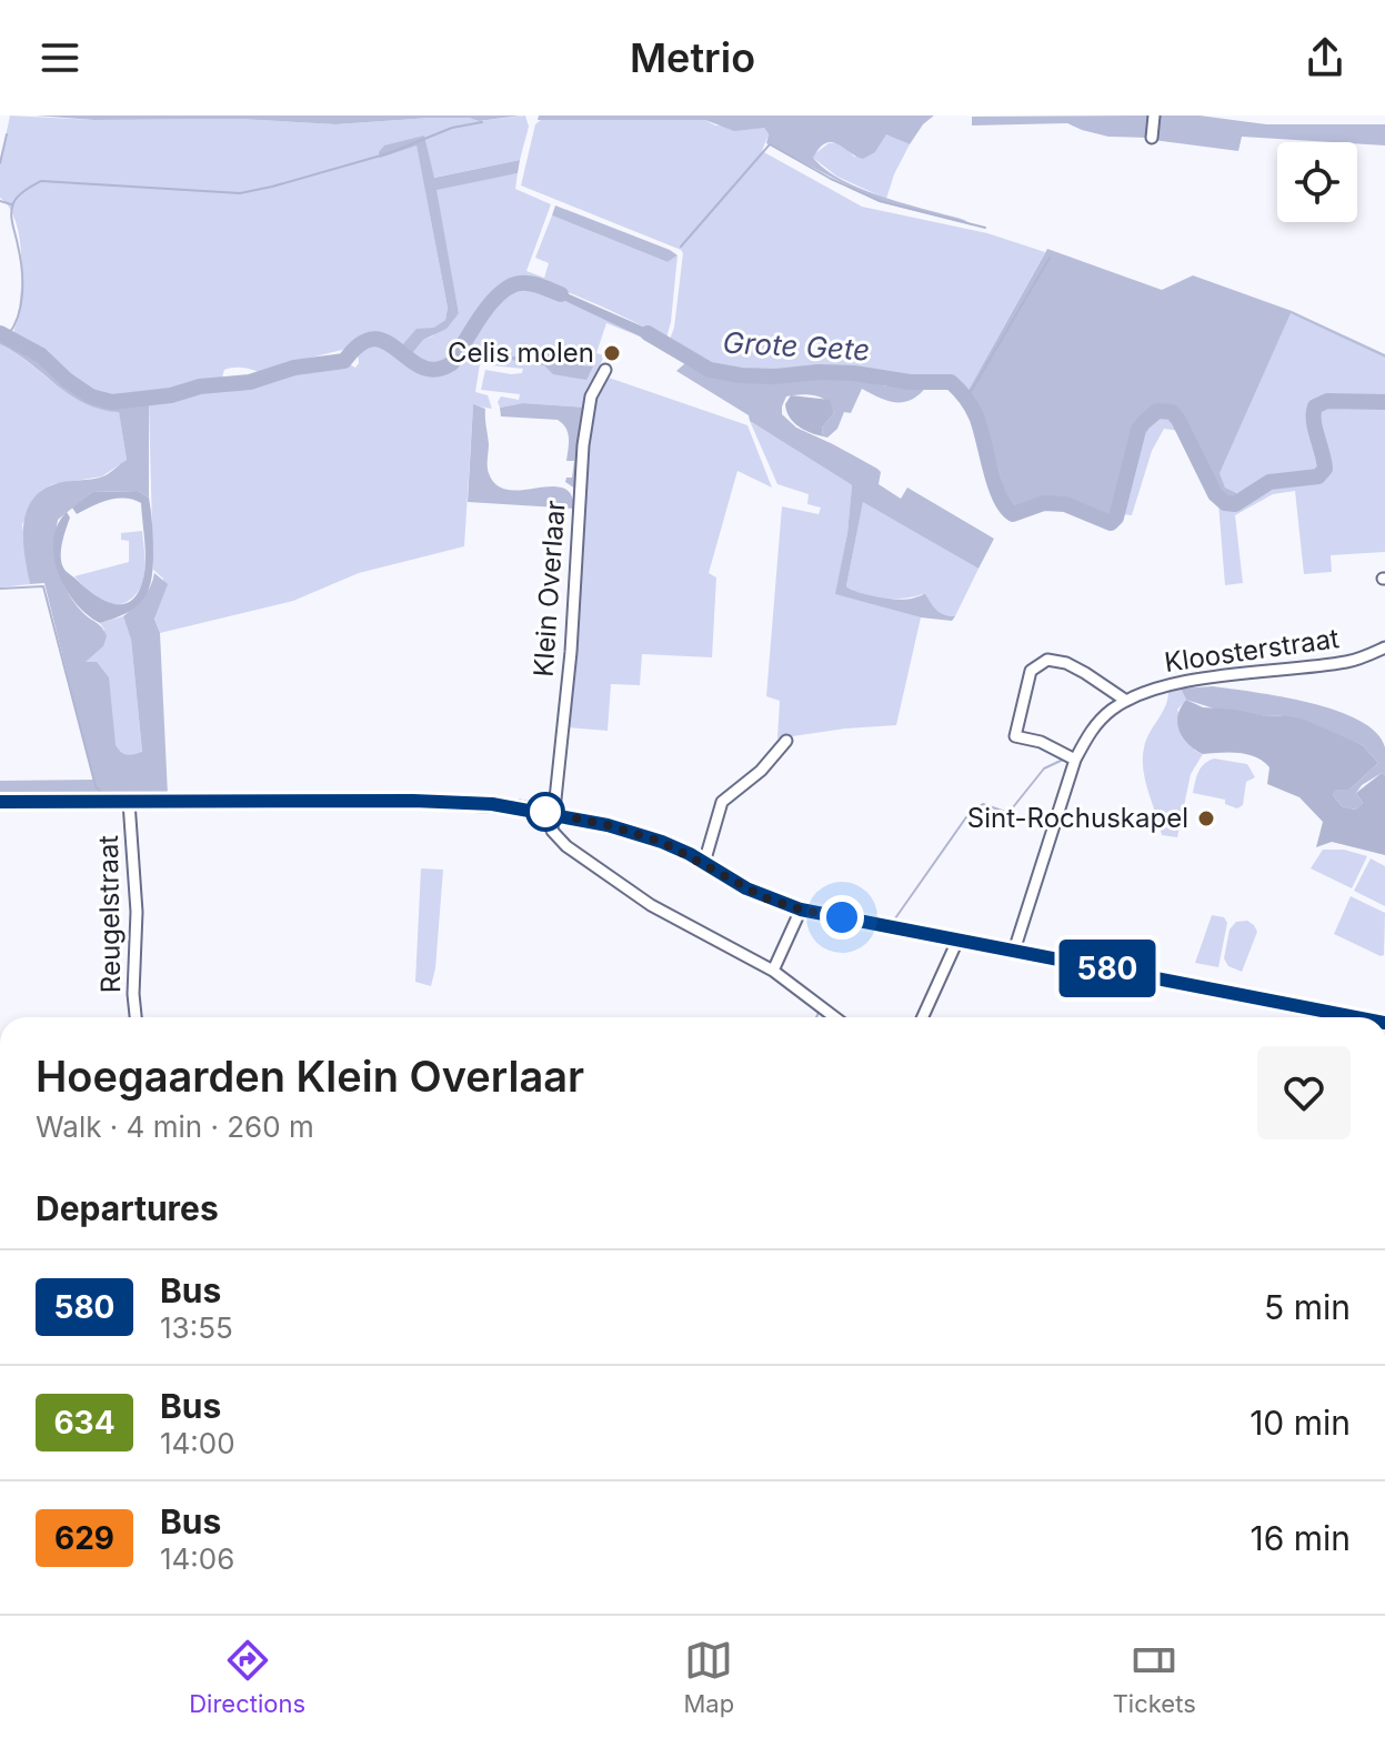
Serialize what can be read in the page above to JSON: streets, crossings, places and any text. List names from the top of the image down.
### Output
{
  "streets": {
    "street": ["Klein Overlaar", "Kloosterstraat", "Reugelstraat"]
  },
  "water": ["Grote Gete"],
  "places": ["Celis molen", "Sint-Rochuskapel"],
  "lines": ["bus line 580"],
  "page": {
    "header": "Metrio",
    "on_map": "580",
    "heading": [
      ["Hoegaarden Klein Overlaar", "Walk · 4 min · 260 m"],
      "Departures"
    ],
    "list": [
      {
        "mark": "580",
        "name": "Bus",
        "note": "13:55",
        "value": "5 min"
      },
      {
        "mark": "634",
        "name": "Bus",
        "note": "14:00",
        "value": "10 min"
      },
      {
        "mark": "629",
        "name": "Bus",
        "note": "14:06",
        "value": "16 min"
      }
    ],
    "tabs": ["Directions", "Map", "Tickets"]
  }
}
